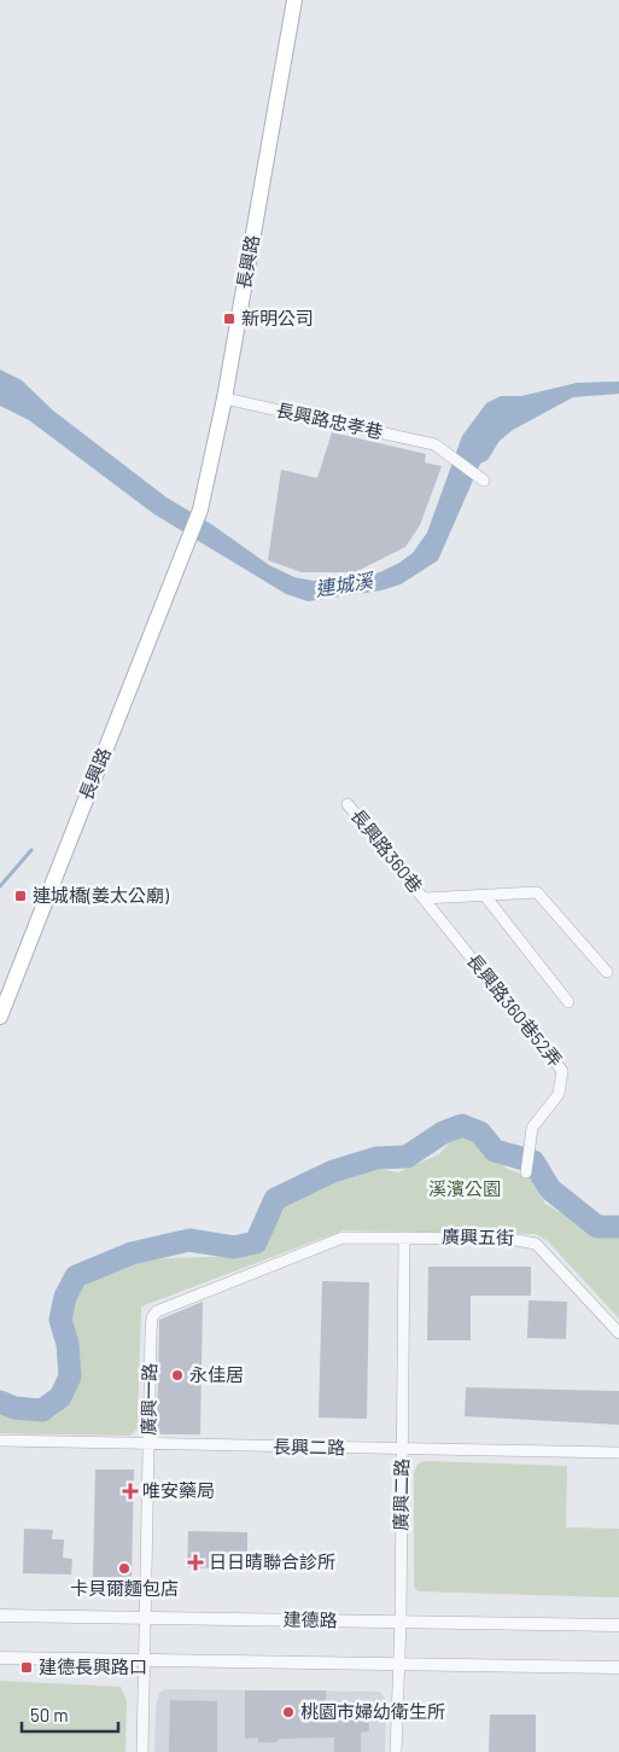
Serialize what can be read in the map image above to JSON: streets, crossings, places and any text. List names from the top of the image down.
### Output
{
  "streets": {
    "main road": ["長興路"],
    "street": [
      "長興路忠孝巷",
      "長興路360巷",
      "長興路360巷52弄",
      "廣興五街",
      "廣興一路",
      "長興二路",
      "廣興二路",
      "建德路"
    ]
  },
  "crossings": [
    ["長興路", "長興路忠孝巷"],
    ["長興路360巷", "長興路360巷52弄"],
    ["廣興五街", "廣興一路"],
    ["廣興五街", "廣興二路"],
    ["廣興一路", "長興二路"],
    ["廣興一路", "廣興二路"],
    ["廣興一路", "建德路"],
    ["長興二路", "廣興二路"],
    ["廣興二路", "建德路"]
  ],
  "water": ["連城溪"],
  "parks": ["溪濱公園"],
  "places": {
    "transit": ["新明公司", "連城橋(姜太公廟)", "建德長興路口"],
    "other": ["永佳居", "卡貝爾麵包店", "桃園市婦幼衛生所"],
    "health": ["唯安藥局", "日日晴聯合診所"]
  },
  "scale_bar": "50 m"
}
